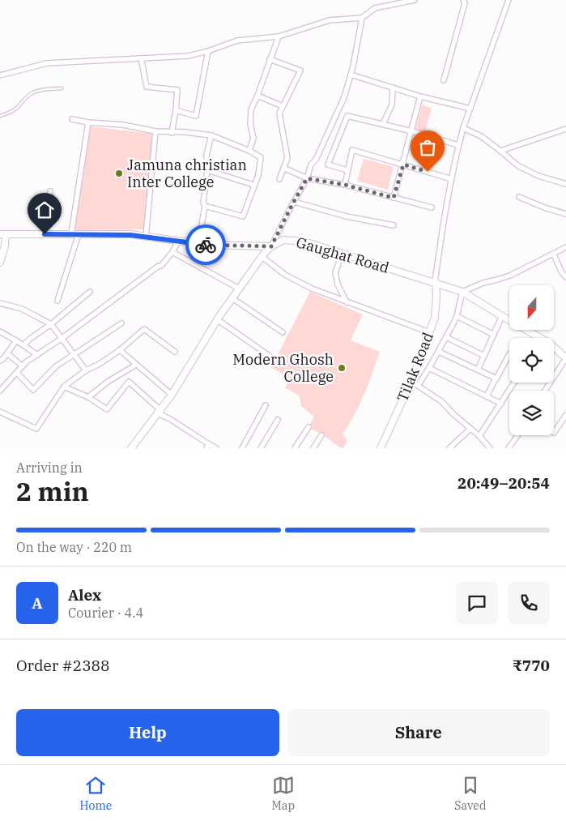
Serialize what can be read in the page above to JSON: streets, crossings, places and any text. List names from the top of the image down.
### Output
{
  "streets": {
    "main road": ["Gaughat Road", "Tilak Road"]
  },
  "crossings": [
    ["Gaughat Road", "Tilak Road"]
  ],
  "places": ["Jamuna christian Inter College", "Modern Ghosh College"],
  "north": "bottom",
  "page": {
    "heading": ["2 min", "Arriving in", "20:49–20:54"],
    "panel": [
      "Alex",
      "Courier · 4.4",
      "Order #2388",
      "₹770"
    ],
    "bar": "On the way · 220 m",
    "round": "A",
    "buttons": ["Help", "Share"],
    "tabs": ["Home", "Map", "Saved"]
  }
}
